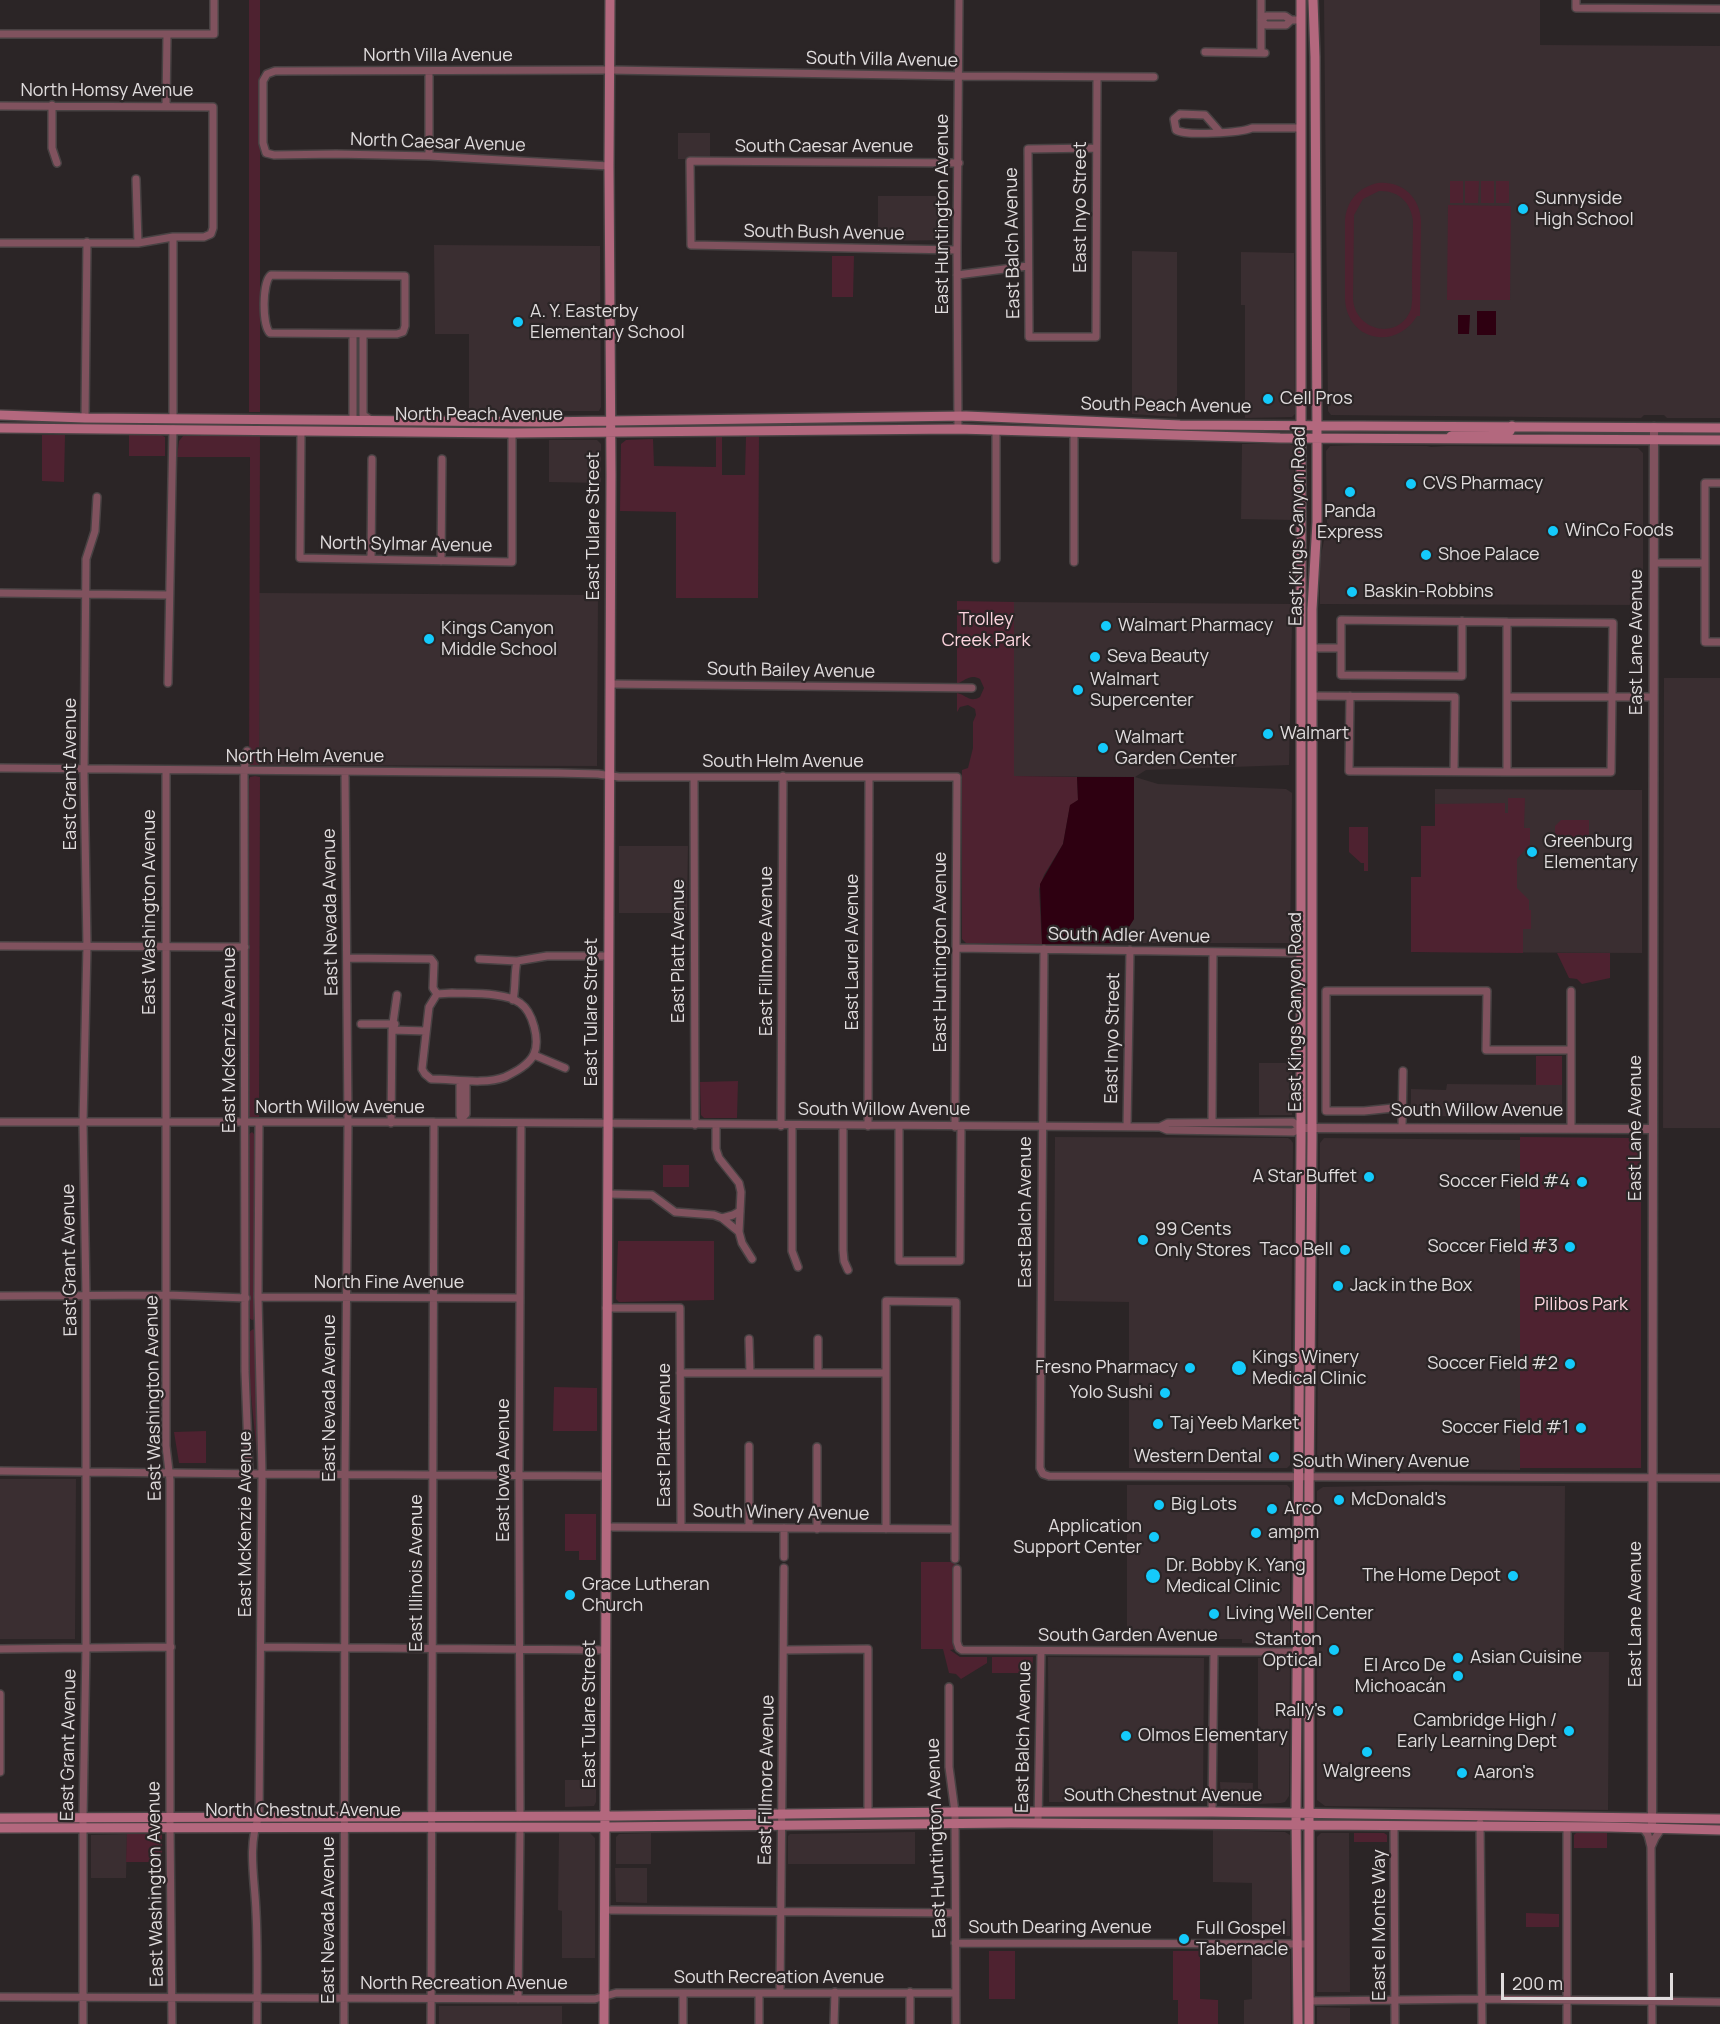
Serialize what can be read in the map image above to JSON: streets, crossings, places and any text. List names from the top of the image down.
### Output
{
  "streets": {
    "main road": [
      "South Peach Avenue",
      "North Peach Avenue",
      "East Tulare Street",
      "East Kings Canyon Road",
      "South Chestnut Avenue",
      "North Chestnut Avenue"
    ],
    "street": [
      "North Villa Avenue",
      "South Villa Avenue",
      "North Homsy Avenue",
      "North Caesar Avenue",
      "South Caesar Avenue",
      "East Inyo Street",
      "East Huntington Avenue",
      "South Bush Avenue",
      "East Balch Avenue",
      "North Sylmar Avenue",
      "East Lane Avenue",
      "South Bailey Avenue",
      "North Helm Avenue",
      "South Helm Avenue",
      "East Grant Avenue",
      "East Washington Avenue",
      "East Nevada Avenue",
      "South Adler Avenue",
      "East Platt Avenue",
      "East Fillmore Avenue",
      "East Laurel Avenue",
      "East McKenzie Avenue",
      "North Willow Avenue",
      "South Willow Avenue",
      "North Fine Avenue",
      "South Winery Avenue",
      "East Iowa Avenue",
      "East Illinois Avenue",
      "South Garden Avenue",
      "East el Monte Way",
      "South Dearing Avenue",
      "South Recreation Avenue",
      "North Recreation Avenue"
    ]
  },
  "crossings": [
    ["North Villa Avenue", "South Villa Avenue"],
    ["North Villa Avenue", "North Caesar Avenue"],
    ["North Villa Avenue", "East Tulare Street"],
    ["South Villa Avenue", "East Inyo Street"],
    ["South Villa Avenue", "East Huntington Avenue"],
    ["South Villa Avenue", "East Tulare Street"],
    ["North Caesar Avenue", "East Tulare Street"],
    ["South Caesar Avenue", "East Huntington Avenue"],
    ["South Caesar Avenue", "South Bush Avenue"],
    ["East Inyo Street", "East Balch Avenue"],
    ["East Inyo Street", "South Adler Avenue"],
    ["East Inyo Street", "South Willow Avenue"],
    ["East Huntington Avenue", "South Bush Avenue"],
    ["East Huntington Avenue", "South Peach Avenue"],
    ["East Huntington Avenue", "North Peach Avenue"],
    ["East Huntington Avenue", "South Helm Avenue"],
    ["East Huntington Avenue", "South Adler Avenue"],
    ["East Huntington Avenue", "South Willow Avenue"],
    ["East Huntington Avenue", "South Chestnut Avenue"],
    ["East Huntington Avenue", "South Dearing Avenue"],
    ["East Huntington Avenue", "South Recreation Avenue"],
    ["East Balch Avenue", "South Adler Avenue"],
    ["East Balch Avenue", "South Willow Avenue"],
    ["East Balch Avenue", "South Winery Avenue"],
    ["East Balch Avenue", "South Garden Avenue"],
    ["East Balch Avenue", "South Chestnut Avenue"],
    ["South Peach Avenue", "North Peach Avenue"],
    ["South Peach Avenue", "East Tulare Street"],
    ["South Peach Avenue", "East Kings Canyon Road"],
    ["South Peach Avenue", "East Lane Avenue"],
    ["North Peach Avenue", "East Tulare Street"],
    ["North Peach Avenue", "North Sylmar Avenue"],
    ["East Tulare Street", "South Bailey Avenue"],
    ["East Tulare Street", "North Helm Avenue"],
    ["East Tulare Street", "South Helm Avenue"],
    ["East Tulare Street", "East Platt Avenue"],
    ["East Tulare Street", "North Willow Avenue"],
    ["East Tulare Street", "South Willow Avenue"],
    ["East Tulare Street", "South Winery Avenue"],
    ["East Tulare Street", "South Chestnut Avenue"],
    ["East Tulare Street", "North Chestnut Avenue"],
    ["East Tulare Street", "South Dearing Avenue"],
    ["East Tulare Street", "South Recreation Avenue"],
    ["East Tulare Street", "North Recreation Avenue"],
    ["East Kings Canyon Road", "South Adler Avenue"],
    ["East Kings Canyon Road", "South Willow Avenue"],
    ["East Kings Canyon Road", "South Winery Avenue"],
    ["East Kings Canyon Road", "South Garden Avenue"],
    ["East Kings Canyon Road", "South Chestnut Avenue"],
    ["East Kings Canyon Road", "South Dearing Avenue"],
    ["East Lane Avenue", "South Willow Avenue"],
    ["East Lane Avenue", "South Winery Avenue"],
    ["East Lane Avenue", "South Chestnut Avenue"],
    ["North Helm Avenue", "South Helm Avenue"],
    ["North Helm Avenue", "East Grant Avenue"],
    ["North Helm Avenue", "East Washington Avenue"],
    ["North Helm Avenue", "East Nevada Avenue"],
    ["North Helm Avenue", "East McKenzie Avenue"],
    ["South Helm Avenue", "East Platt Avenue"],
    ["South Helm Avenue", "East Fillmore Avenue"],
    ["South Helm Avenue", "East Laurel Avenue"],
    ["East Grant Avenue", "North Willow Avenue"],
    ["East Grant Avenue", "North Chestnut Avenue"],
    ["East Grant Avenue", "North Recreation Avenue"],
    ["East Washington Avenue", "North Willow Avenue"],
    ["East Washington Avenue", "North Chestnut Avenue"],
    ["East Washington Avenue", "North Recreation Avenue"],
    ["East Nevada Avenue", "North Willow Avenue"],
    ["East Nevada Avenue", "North Fine Avenue"],
    ["East Nevada Avenue", "North Chestnut Avenue"],
    ["East Nevada Avenue", "North Recreation Avenue"],
    ["East Platt Avenue", "South Willow Avenue"],
    ["East Platt Avenue", "South Winery Avenue"],
    ["East Fillmore Avenue", "South Willow Avenue"],
    ["East Fillmore Avenue", "South Chestnut Avenue"],
    ["East Fillmore Avenue", "South Dearing Avenue"],
    ["East Fillmore Avenue", "South Recreation Avenue"],
    ["East Laurel Avenue", "South Willow Avenue"],
    ["East McKenzie Avenue", "North Willow Avenue"],
    ["East McKenzie Avenue", "North Fine Avenue"],
    ["East McKenzie Avenue", "North Chestnut Avenue"],
    ["East McKenzie Avenue", "North Recreation Avenue"],
    ["North Willow Avenue", "South Willow Avenue"],
    ["North Willow Avenue", "East Iowa Avenue"],
    ["North Willow Avenue", "East Illinois Avenue"],
    ["North Fine Avenue", "East Iowa Avenue"],
    ["North Fine Avenue", "East Illinois Avenue"],
    ["East Iowa Avenue", "North Chestnut Avenue"],
    ["East Illinois Avenue", "North Chestnut Avenue"],
    ["East Illinois Avenue", "North Recreation Avenue"],
    ["South Chestnut Avenue", "North Chestnut Avenue"],
    ["South Chestnut Avenue", "East el Monte Way"],
    ["South Recreation Avenue", "North Recreation Avenue"]
  ],
  "parks": ["Trolley Creek Park", "Pilibos Park"],
  "places": [
    "Sunnyside High School",
    "A. Y. Easterby Elementary School",
    "Cell Pros",
    "CVS Pharmacy",
    "Panda Express",
    "WinCo Foods",
    "Shoe Palace",
    "Baskin-Robbins",
    "Walmart Pharmacy",
    "Kings Canyon Middle School",
    "Seva Beauty",
    "Walmart Supercenter",
    "Walmart",
    "Walmart Garden Center",
    "Greenburg Elementary",
    "A Star Buffet",
    "Soccer Field #4",
    "99 Cents Only Stores",
    "Soccer Field #3",
    "Taco Bell",
    "Jack in the Box",
    "Soccer Field #2",
    "Fresno Pharmacy",
    "Kings Winery Medical Clinic",
    "Yolo Sushi",
    "Taj Yeeb Market",
    "Soccer Field #1",
    "Western Dental",
    "McDonald's",
    "Big Lots",
    "Arco",
    "ampm",
    "Application Support Center",
    "Dr. Bobby K. Yang Medical Clinic",
    "The Home Depot",
    "Grace Lutheran Church",
    "Living Well Center",
    "Stanton Optical",
    "Asian Cuisine",
    "El Arco De Michoacán",
    "Rally's",
    "Cambridge High / Early Learning Dept",
    "Olmos Elementary",
    "Walgreens",
    "Aaron's",
    "Full Gospel Tabernacle"
  ],
  "scale_bar": "200 m"
}
